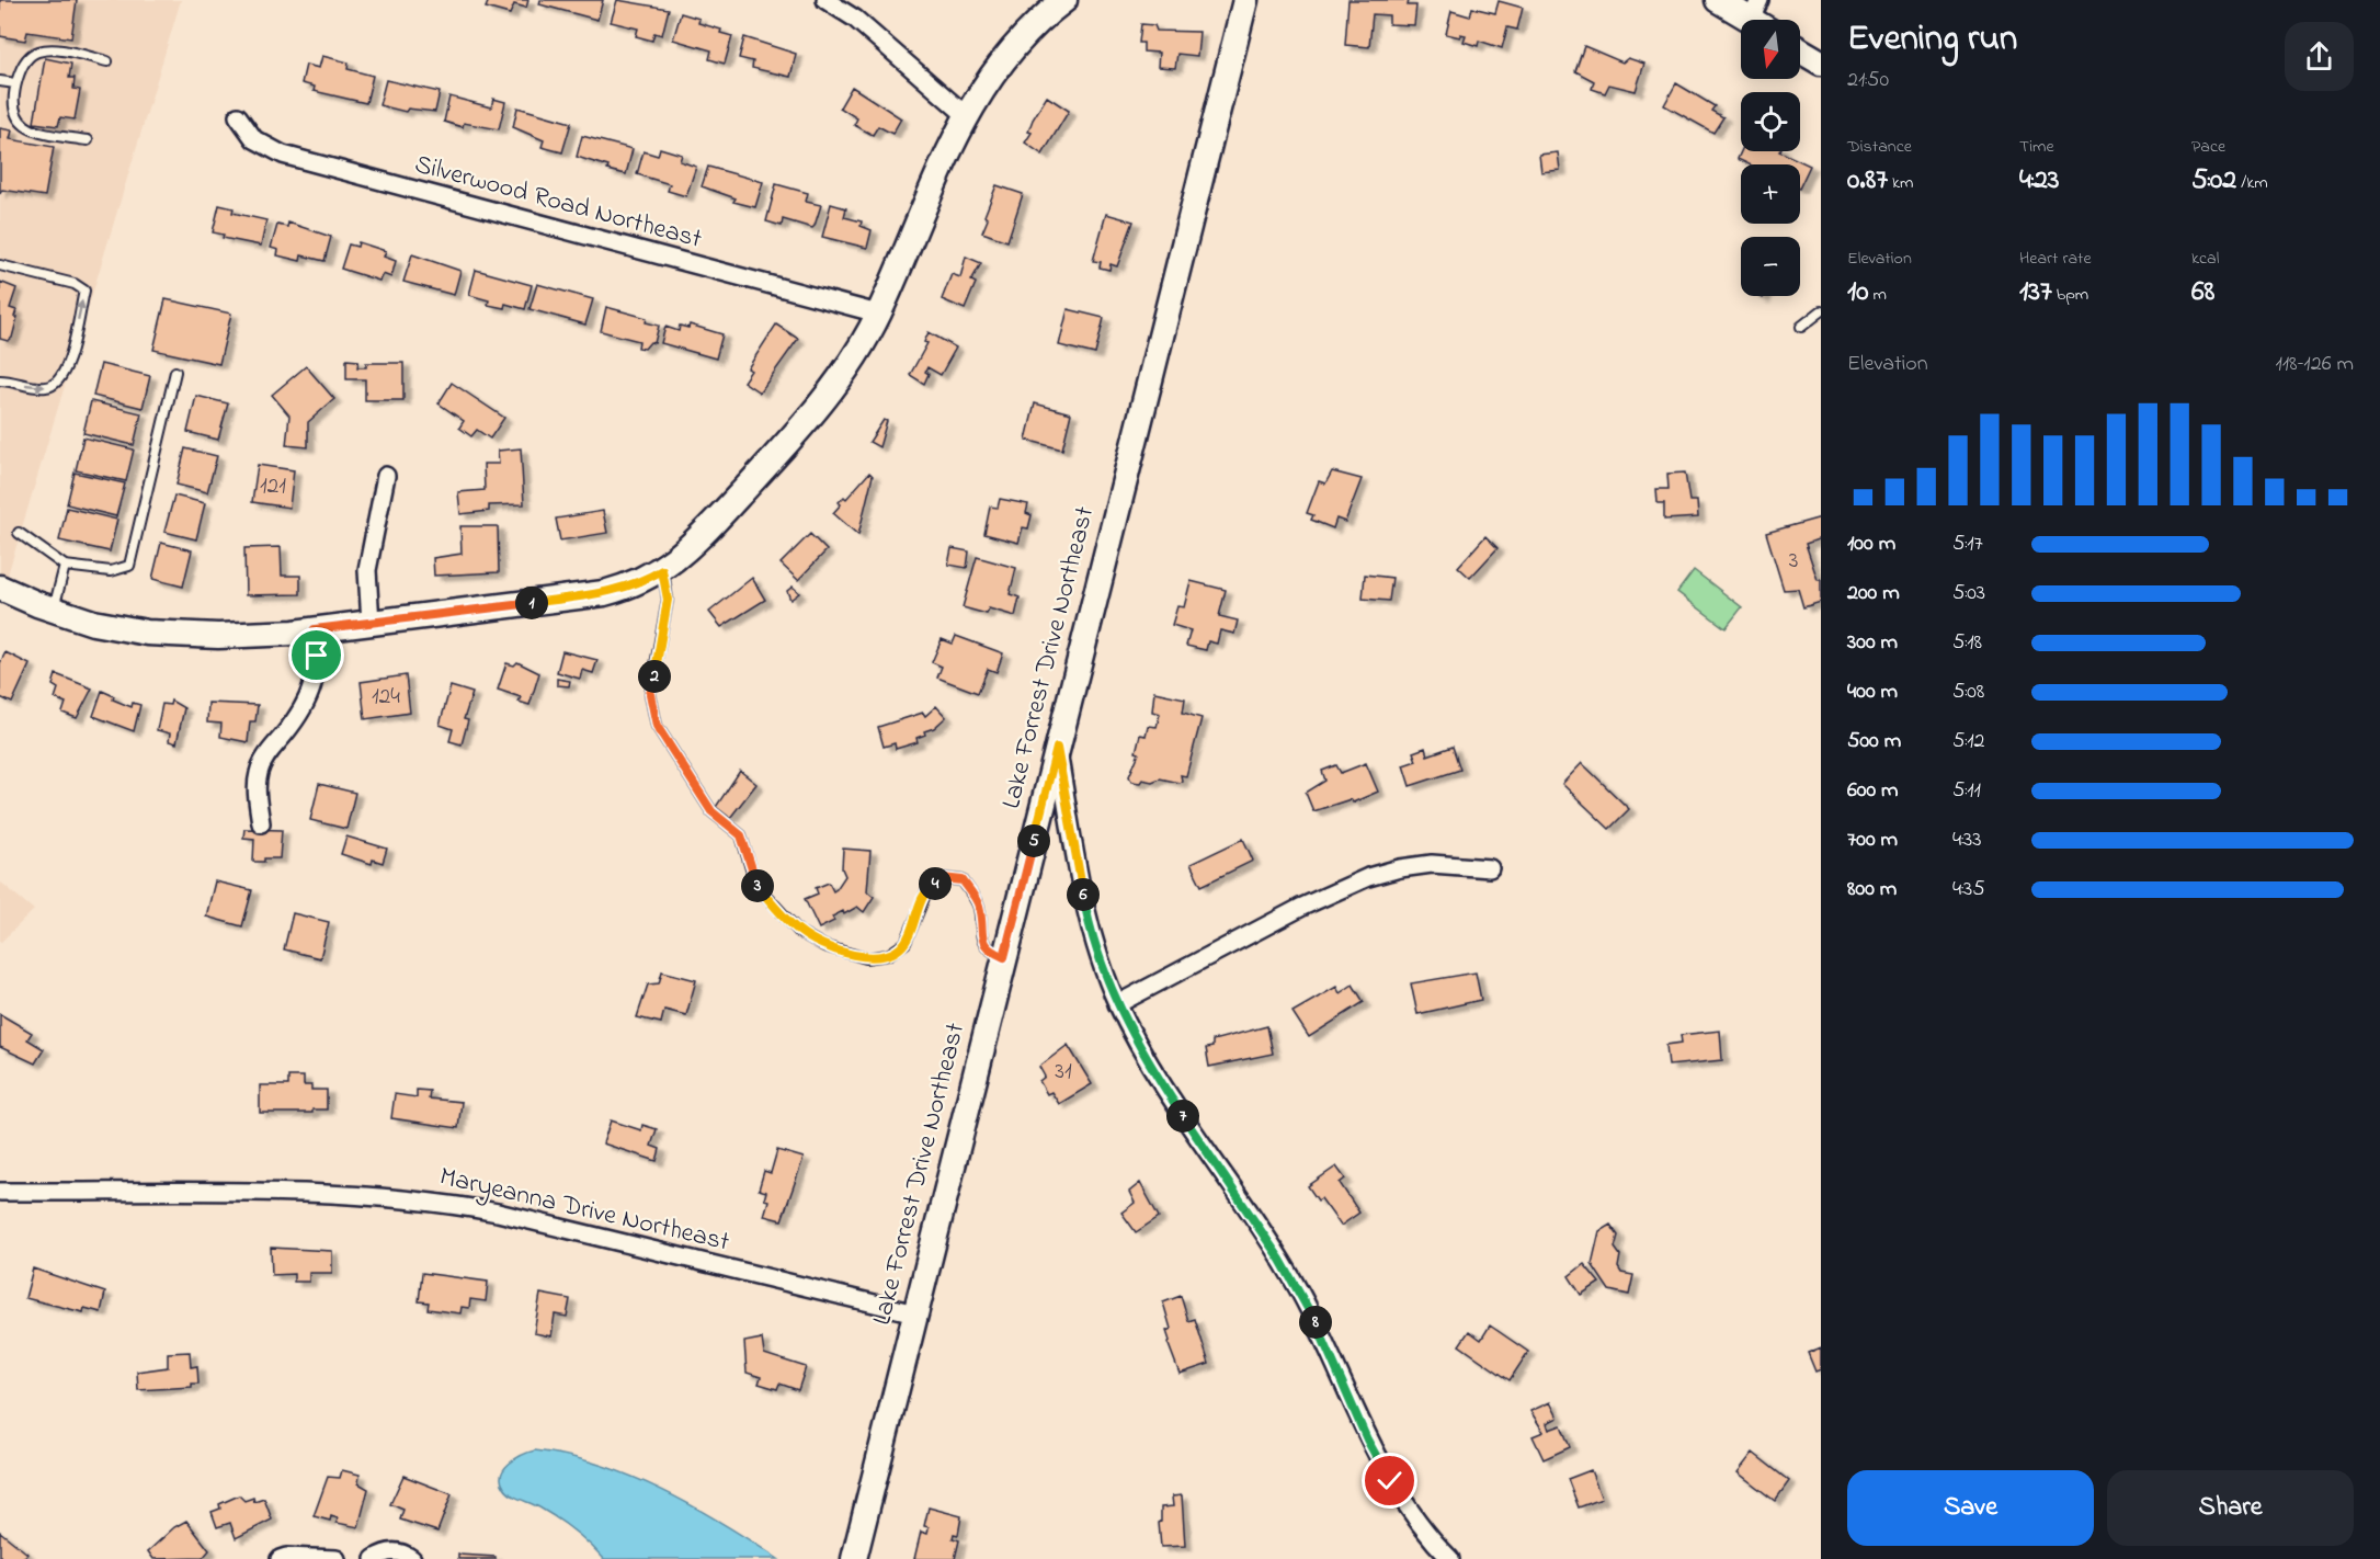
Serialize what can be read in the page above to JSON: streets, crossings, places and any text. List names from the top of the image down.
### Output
{
  "streets": {
    "street": ["Silverwood Road Northeast", "Lake Forrest Drive Northeast", "Maryeanna Drive Northeast"]
  },
  "crossings": [
    ["Lake Forrest Drive Northeast", "Maryeanna Drive Northeast"]
  ],
  "house_numbers": [
    "121",
    "3",
    "124",
    "31"
  ],
  "north": "bottom",
  "page": {
    "heading": ["Evening run", "21:50"],
    "map_buttons": ["+", "−"],
    "stats": [
      ["Distance", "0.87 km"],
      ["Time", "4:23"],
      ["Pace", "5:02 /km"],
      ["Elevation", "10 m"],
      ["Heart rate", "137 bpm"],
      ["kcal", "68"]
    ],
    "chart": ["Elevation", "118–126 m"],
    "list": [
      {
        "name": "100 m",
        "note": "5:17"
      },
      {
        "name": "200 m",
        "note": "5:03"
      },
      {
        "name": "300 m",
        "note": "5:18"
      },
      {
        "name": "400 m",
        "note": "5:08"
      },
      {
        "name": "500 m",
        "note": "5:12"
      },
      {
        "name": "600 m",
        "note": "5:11"
      },
      {
        "name": "700 m",
        "note": "4:33"
      },
      {
        "name": "800 m",
        "note": "4:35"
      }
    ],
    "pins": [
      "1",
      "2",
      "5",
      "4",
      "3",
      "6",
      "7",
      "8"
    ],
    "buttons": ["Save", "Share"]
  }
}
